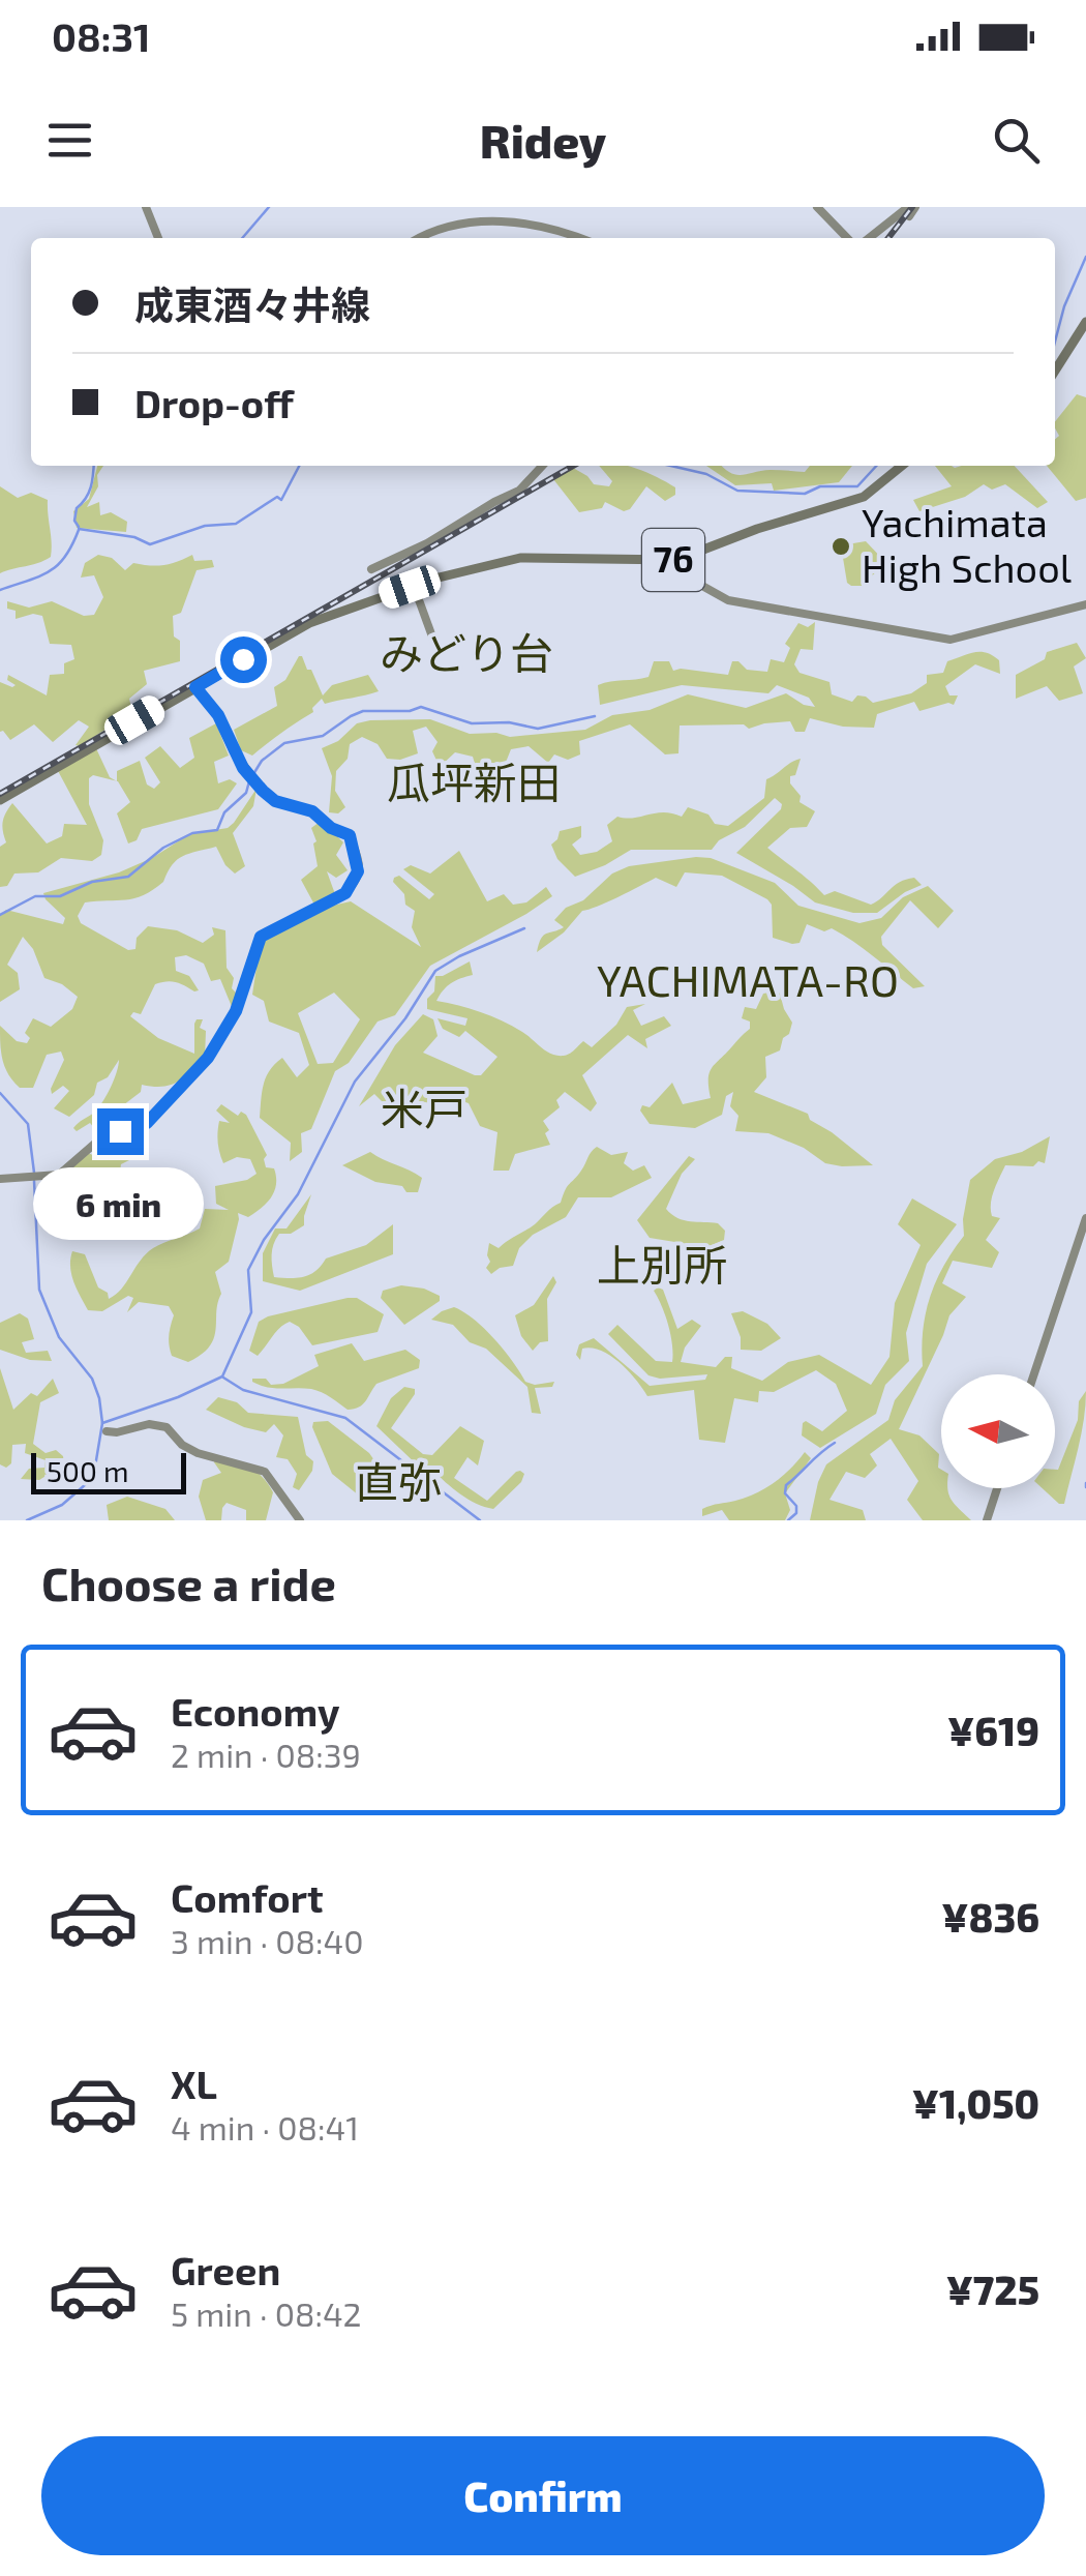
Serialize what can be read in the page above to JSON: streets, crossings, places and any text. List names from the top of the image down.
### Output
{
  "streets": {
    "main road": ["76"]
  },
  "districts": [
    "みどり台",
    "瓜坪新田",
    "YACHIMATA-RO",
    "米戸",
    "上別所",
    "直弥"
  ],
  "places": ["Yachimata High School"],
  "scale_bar": "500 m",
  "north": "left",
  "page": {
    "status": "08:31",
    "header": "Ridey",
    "banner": ["成東酒々井線", "Drop-off"],
    "bubble": "6 min",
    "scale": "500 m",
    "heading": "Choose a ride",
    "list": [
      {
        "name": "Economy",
        "note": "2 min · 08:39",
        "value": "¥619"
      },
      {
        "name": "Comfort",
        "note": "3 min · 08:40",
        "value": "¥836"
      },
      {
        "name": "XL",
        "note": "4 min · 08:41",
        "value": "¥1,050"
      },
      {
        "name": "Green",
        "note": "5 min · 08:42",
        "value": "¥725"
      }
    ],
    "buttons": "Confirm"
  }
}
